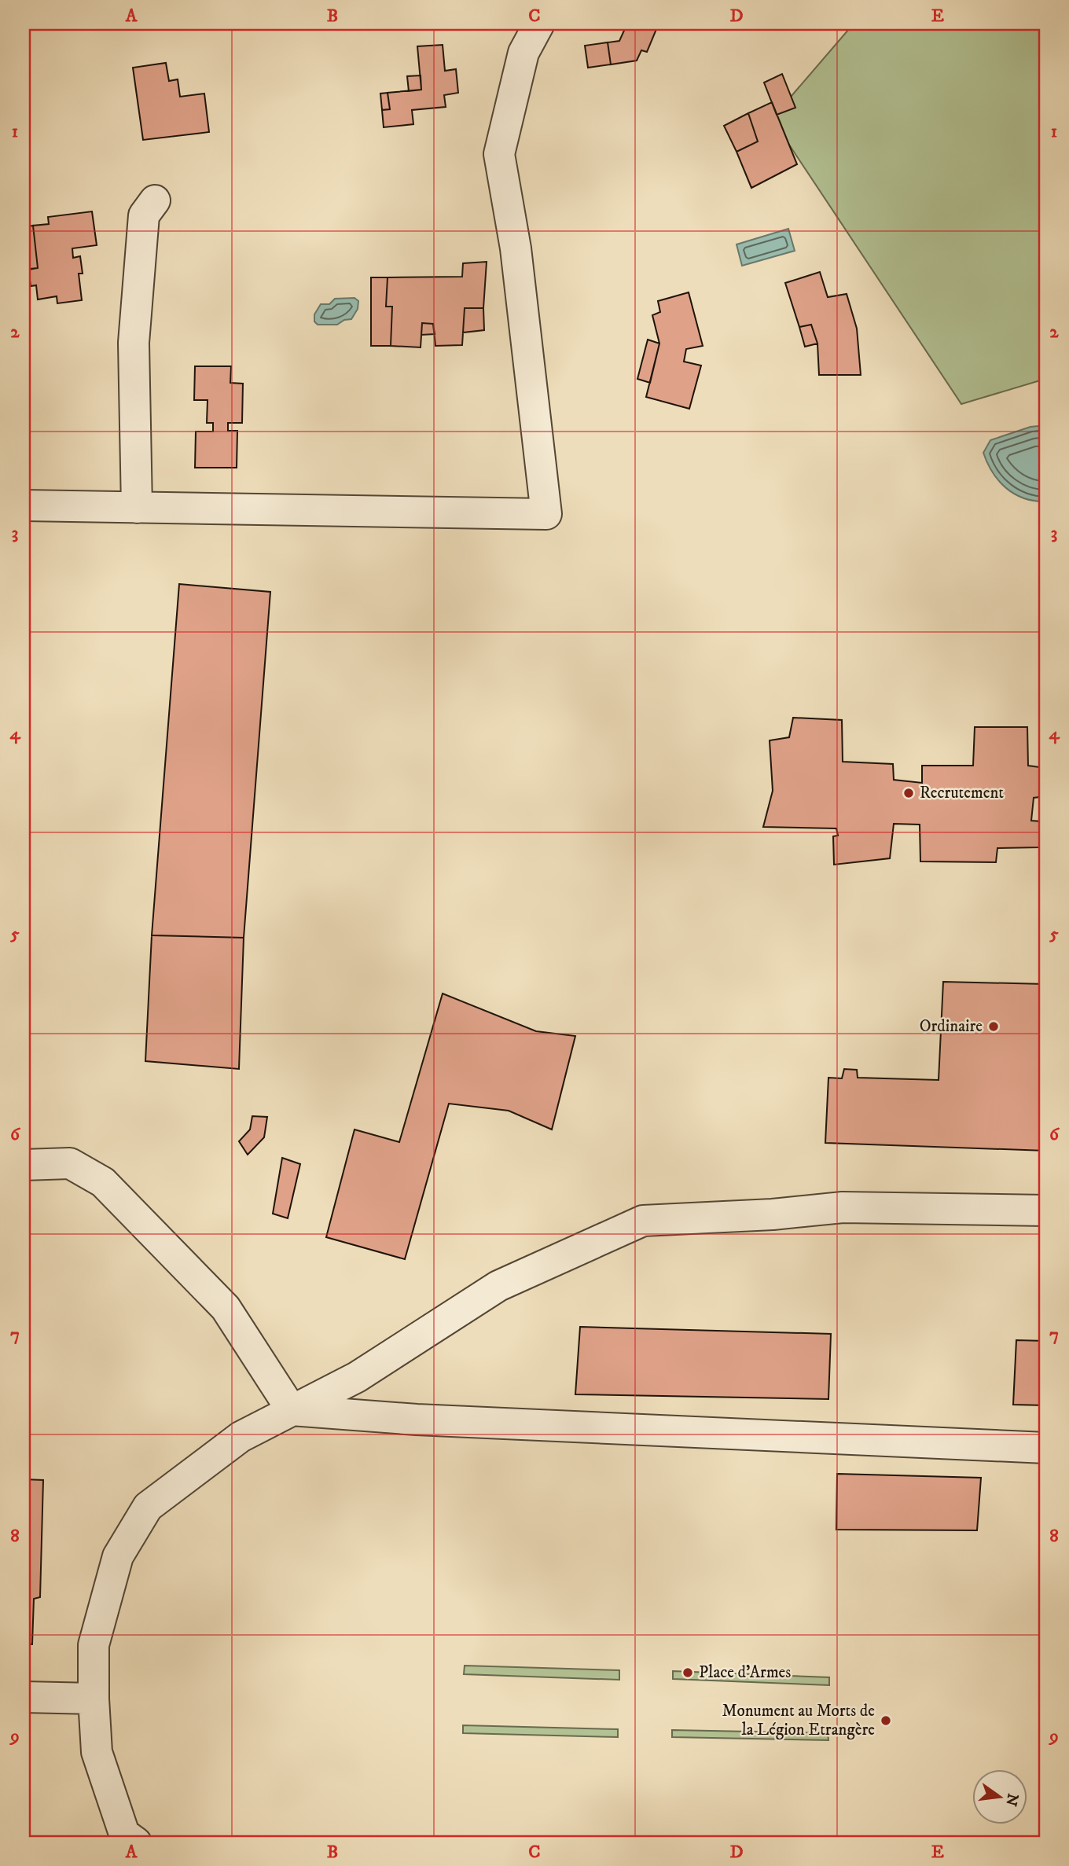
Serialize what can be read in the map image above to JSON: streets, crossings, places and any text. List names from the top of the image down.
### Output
{
  "places": [
    "Recrutement",
    "Ordinaire",
    "Place d'Armes",
    "Monument au Morts de la Légion Etrangère"
  ],
  "north": "right",
  "grid": {
    "columns": [
      "A",
      "B",
      "C",
      "D",
      "E"
    ],
    "rows": [
      "1",
      "2",
      "3",
      "4",
      "5",
      "6",
      "7",
      "8",
      "9"
    ]
  }
}
